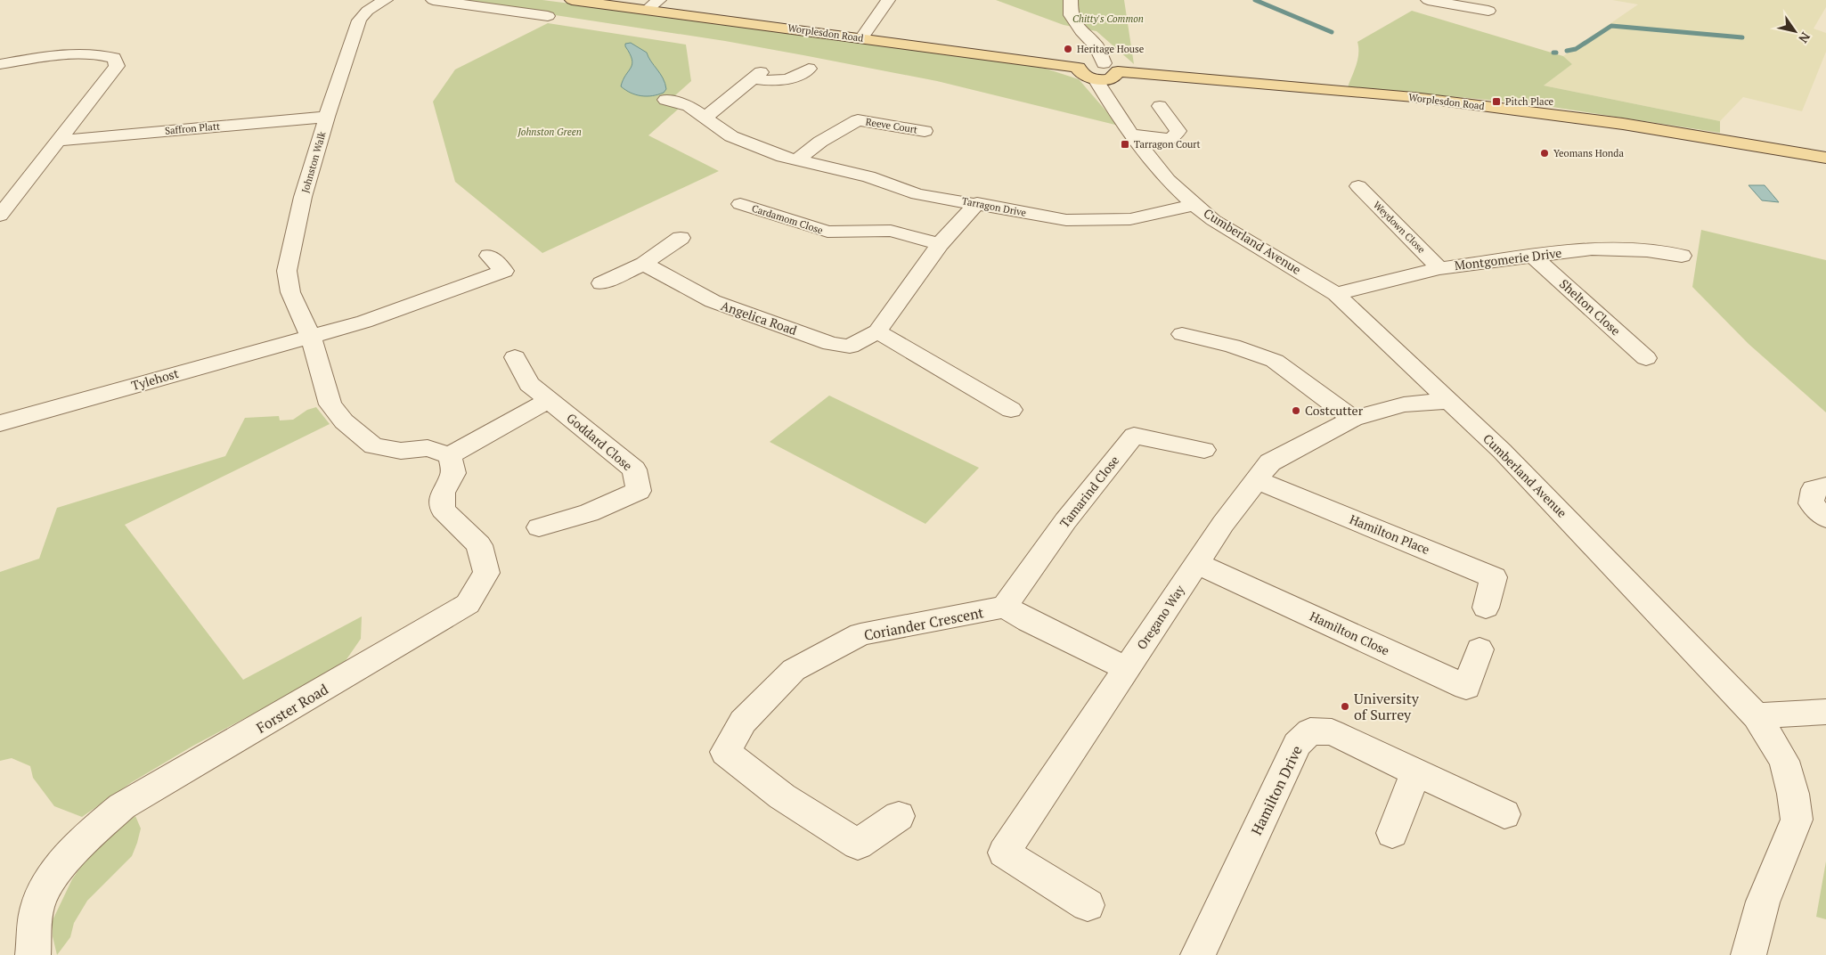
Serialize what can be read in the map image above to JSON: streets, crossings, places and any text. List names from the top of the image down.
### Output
{
  "streets": {
    "main road": ["Worplesdon Road"],
    "street": [
      "Reeve Court",
      "Saffron Platt",
      "Johnston Walk",
      "Tarragon Drive",
      "Cardamom Close",
      "Weydown Close",
      "Cumberland Avenue",
      "Montgomerie Drive",
      "Shelton Close",
      "Angelica Road",
      "Tylehost",
      "Goddard Close",
      "Tamarind Close",
      "Hamilton Place",
      "Oregano Way",
      "Coriander Crescent",
      "Hamilton Close",
      "Forster Road",
      "Hamilton Drive"
    ]
  },
  "crossings": [
    ["Worplesdon Road", "Cumberland Avenue"],
    ["Reeve Court", "Tarragon Drive"],
    ["Saffron Platt", "Johnston Walk"],
    ["Johnston Walk", "Tylehost"],
    ["Johnston Walk", "Forster Road"],
    ["Tarragon Drive", "Cumberland Avenue"],
    ["Tarragon Drive", "Angelica Road"],
    ["Cardamom Close", "Angelica Road"],
    ["Weydown Close", "Montgomerie Drive"],
    ["Cumberland Avenue", "Montgomerie Drive"],
    ["Cumberland Avenue", "Oregano Way"],
    ["Montgomerie Drive", "Shelton Close"],
    ["Tamarind Close", "Coriander Crescent"],
    ["Hamilton Place", "Oregano Way"],
    ["Oregano Way", "Hamilton Close"]
  ],
  "parks": ["Chitty's Common", "Johnston Green"],
  "places": {
    "other": [
      "Heritage House",
      "Yeomans Honda",
      "Costcutter",
      "University of Surrey"
    ],
    "transit": ["Pitch Place", "Tarragon Court"]
  },
  "north": "bottom right"
}
